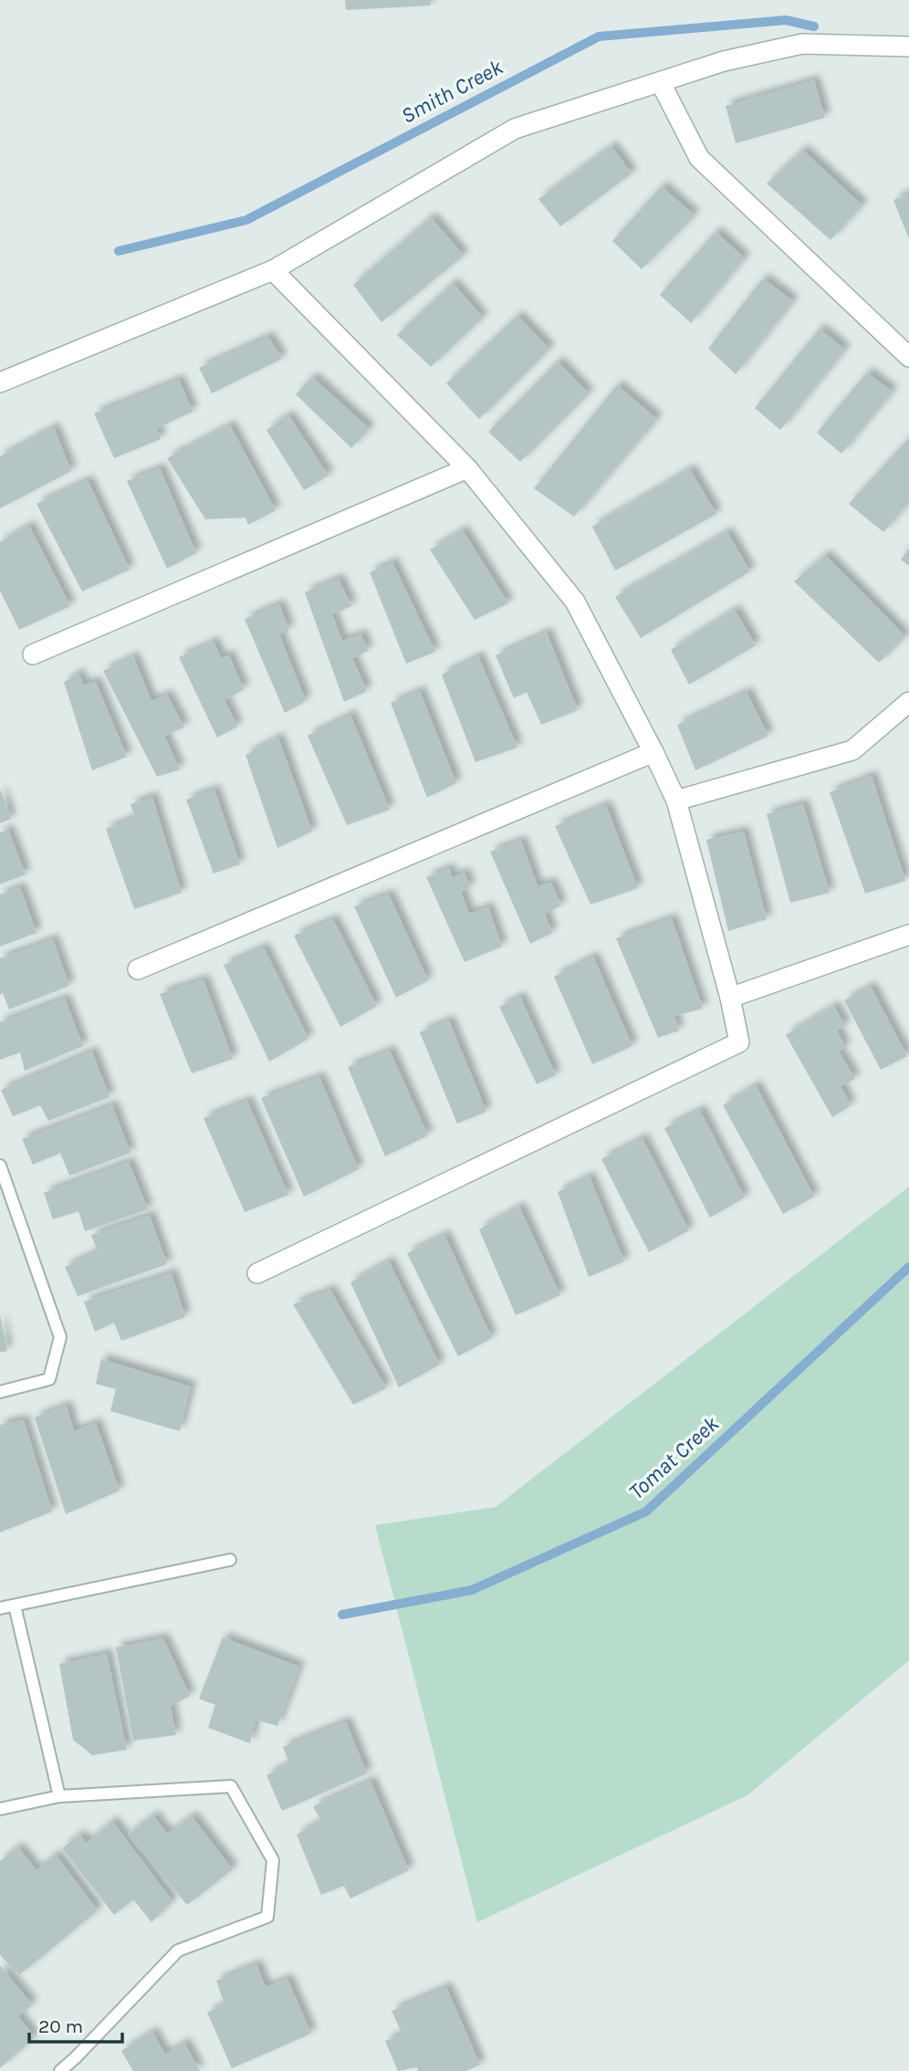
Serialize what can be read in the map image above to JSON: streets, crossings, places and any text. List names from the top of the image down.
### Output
{
  "water": ["Smith Creek", "Tomat Creek"],
  "scale_bar": "20 m"
}
